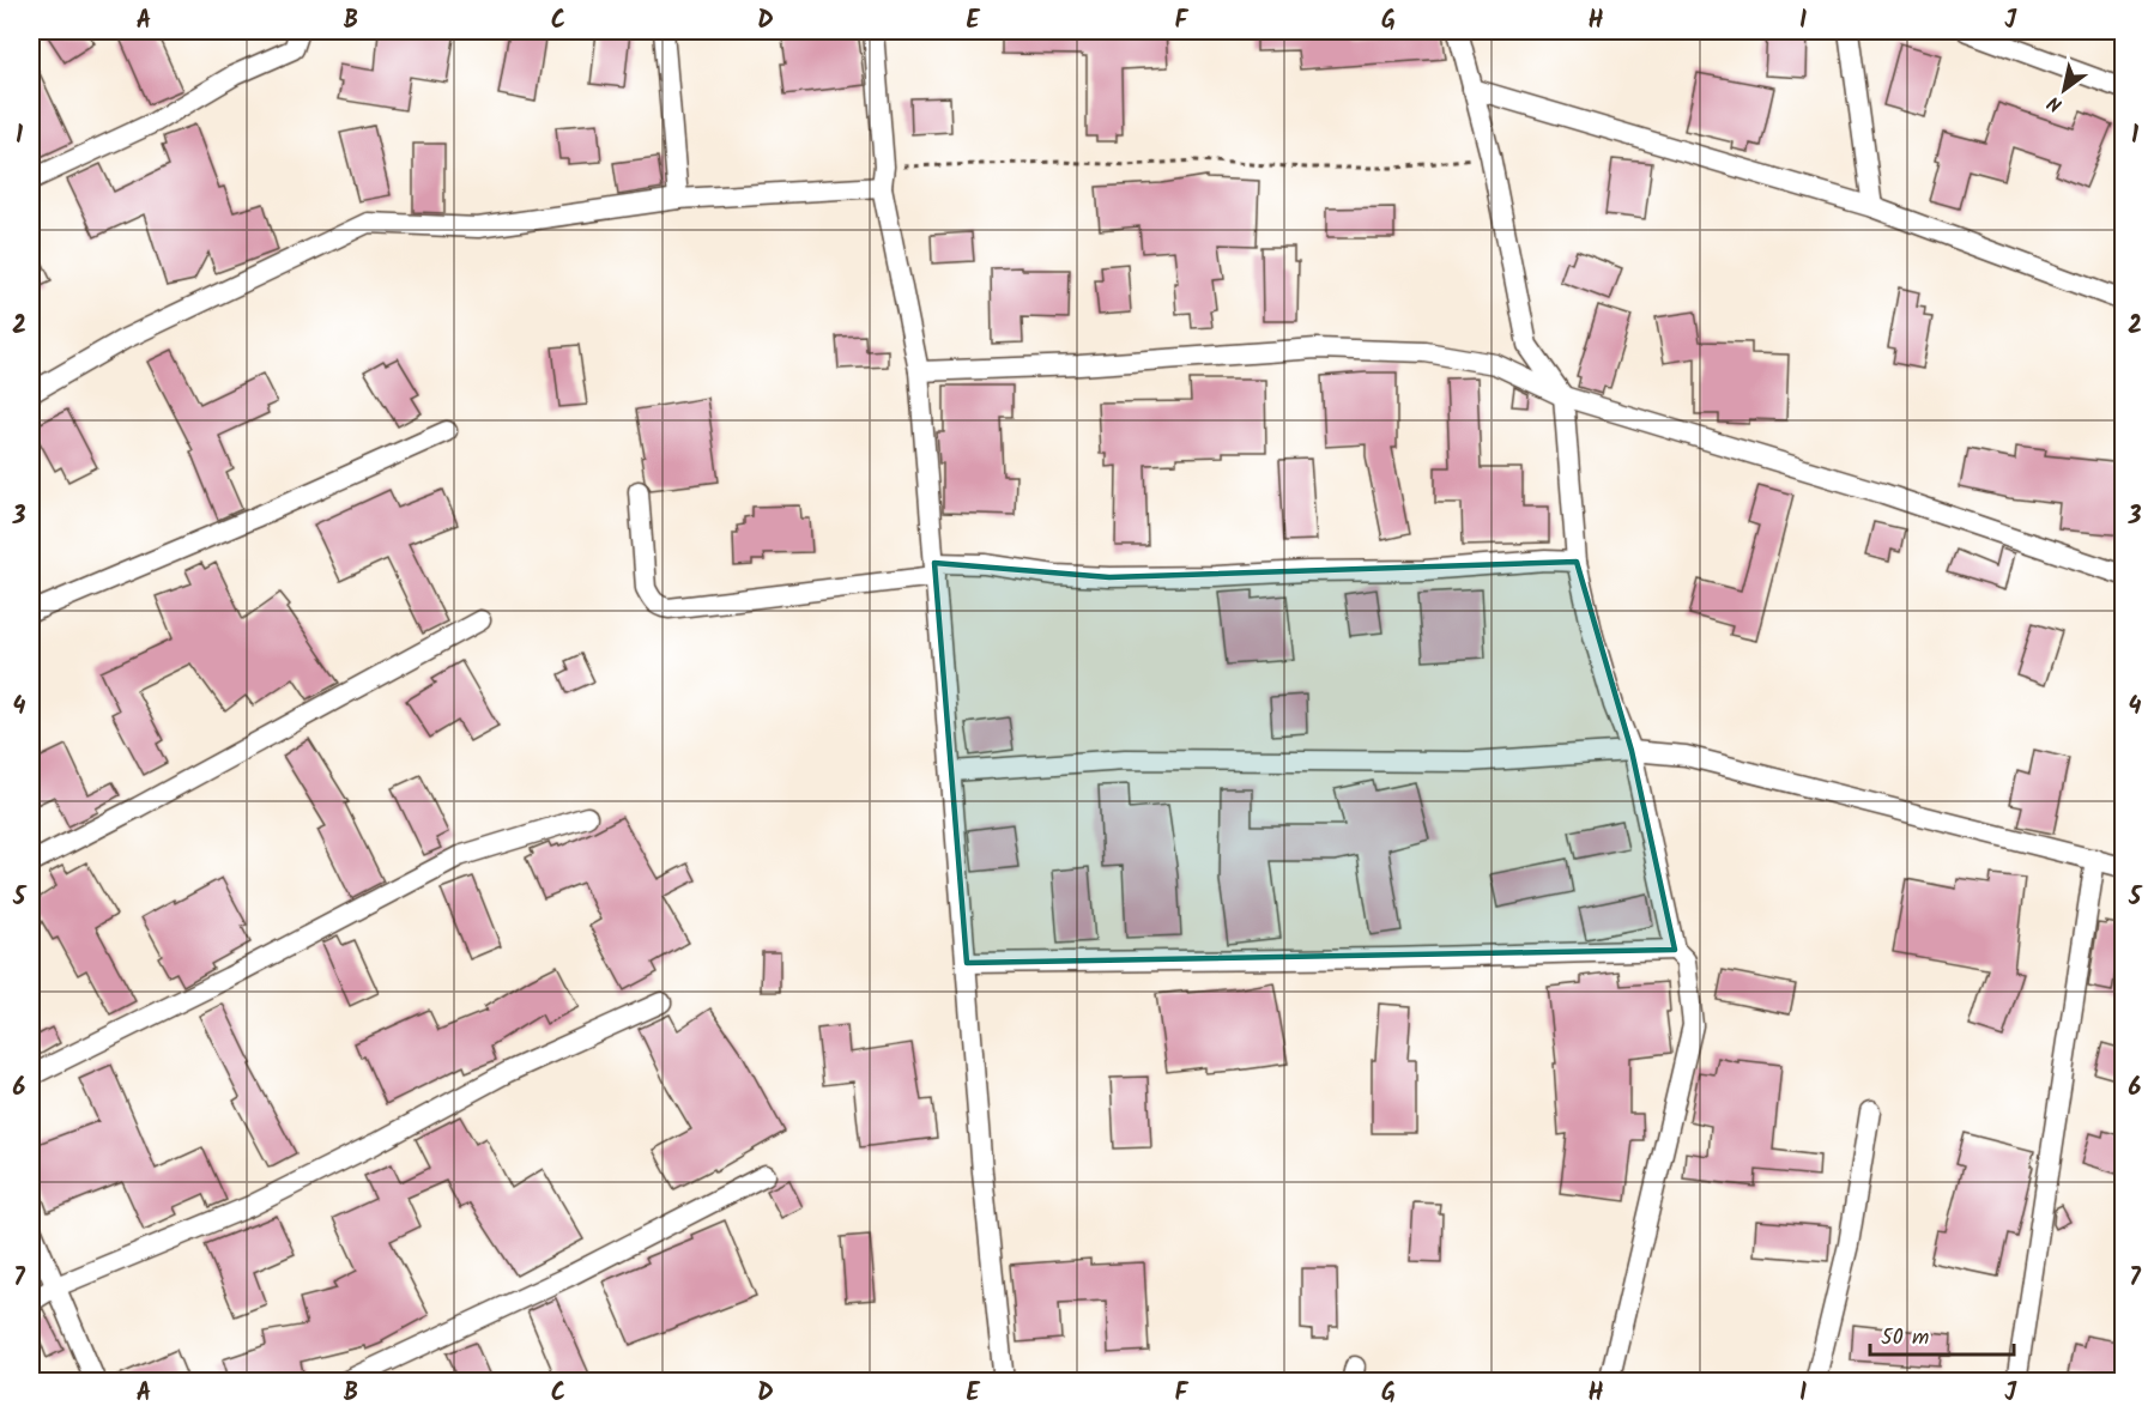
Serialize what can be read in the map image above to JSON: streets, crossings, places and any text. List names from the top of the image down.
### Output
{
  "scale_bar": "50 m",
  "north": "bottom left",
  "grid": {
    "columns": [
      "A",
      "B",
      "C",
      "D",
      "E",
      "F",
      "G",
      "H",
      "I",
      "J"
    ],
    "rows": [
      "1",
      "2",
      "3",
      "4",
      "5",
      "6",
      "7"
    ]
  }
}
